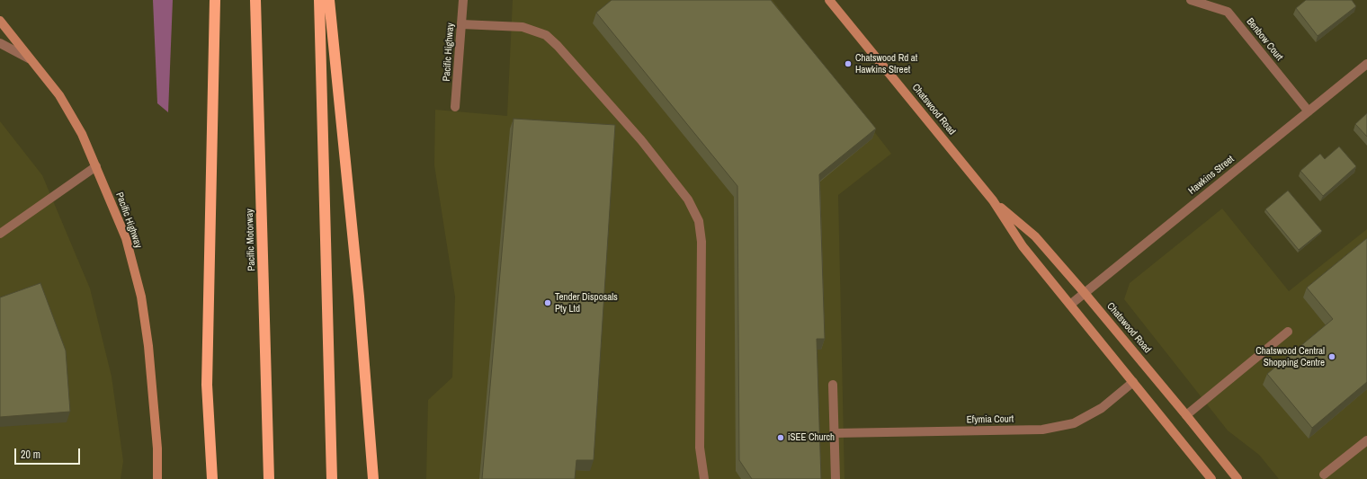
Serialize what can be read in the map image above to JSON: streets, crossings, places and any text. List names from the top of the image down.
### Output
{
  "streets": {
    "highway": ["Pacific Motorway"],
    "main road": ["Pacific Highway", "Chatswood Road"],
    "street": ["Benbow Court", "Hawkins Street", "Efymia Court"]
  },
  "crossings": [
    ["Benbow Court", "Hawkins Street"],
    ["Chatswood Road", "Hawkins Street"],
    ["Chatswood Road", "Efymia Court"]
  ],
  "places": [
    "Chatswood Rd at Hawkins Street",
    "Tender Disposals Pty Ltd",
    "Chatswood Central Shopping Centre",
    "iSEE Church"
  ],
  "scale_bar": "20 m"
}
